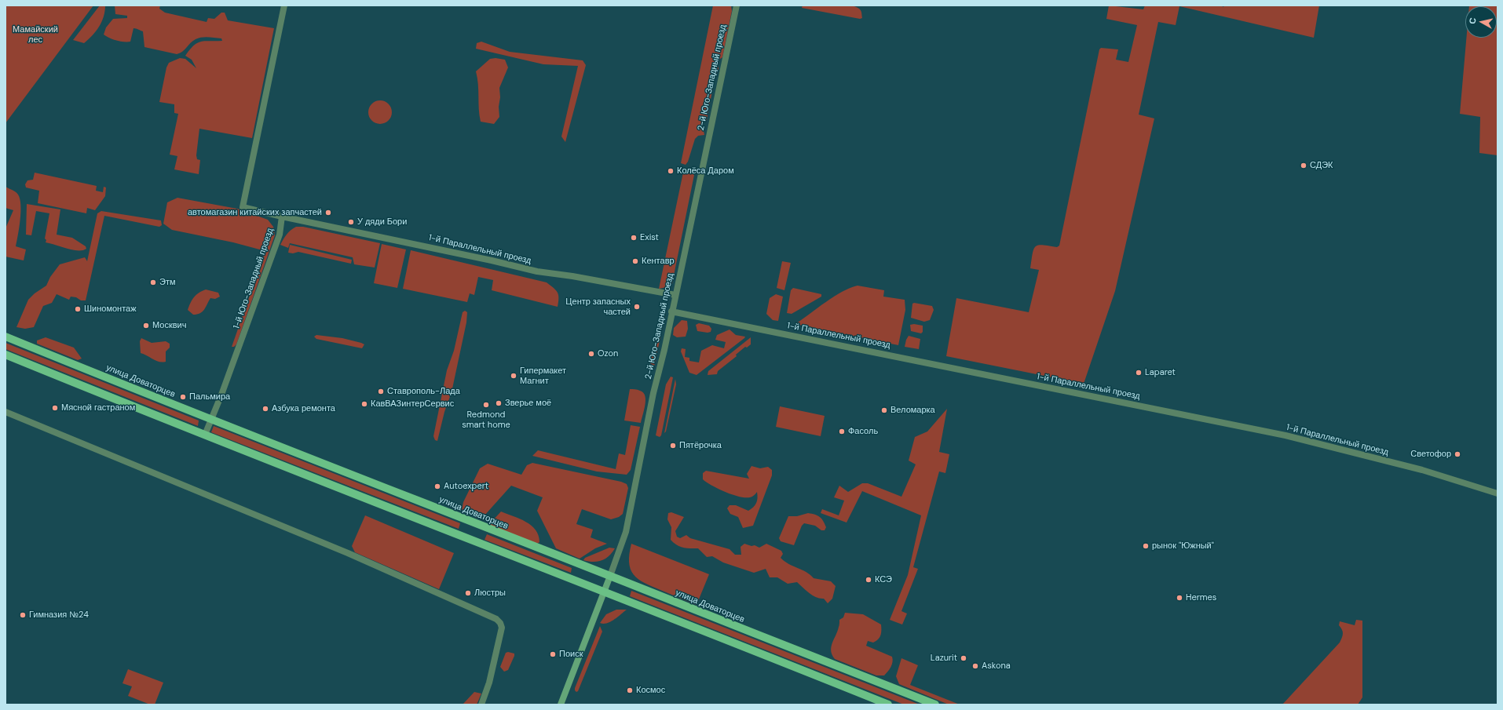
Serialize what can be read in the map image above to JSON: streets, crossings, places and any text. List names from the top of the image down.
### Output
{
  "streets": {
    "main road": ["улица Доваторцев"],
    "street": ["2-й Юго-Западный проезд", "1-й Параллельный проезд", "1-й Юго-Западный проезд"]
  },
  "crossings": [
    ["2-й Юго-Западный проезд", "1-й Параллельный проезд"],
    ["2-й Юго-Западный проезд", "улица Доваторцев"],
    ["1-й Параллельный проезд", "1-й Юго-Западный проезд"],
    ["1-й Юго-Западный проезд", "улица Доваторцев"]
  ],
  "parks": ["Мамайский лес"],
  "places": [
    "СДЭК",
    "Колёса Даром",
    "автомагазин китайских запчастей",
    "У дяди Бори",
    "Exist",
    "Кентавр",
    "Этм",
    "Центр запасных частей",
    "Шиномонтаж",
    "Москвич",
    "Ozon",
    "Laparet",
    "Гипермакет Магнит",
    "Ставрополь-Лада",
    "Пальмира",
    "Зверье моё",
    "КавВАЗинтерСервис",
    "Redmond smart home",
    "Мясной гастраном",
    "Азбука ремонта",
    "Веломарка",
    "Фасоль",
    "Пятёрочка",
    "Светофор",
    "Autoexpert",
    "рынок \"Южный\"",
    "КСЭ",
    "Люстры",
    "Hermes",
    "Гимназия №24",
    "Поиск",
    "Lazurit",
    "Askona",
    "Космос"
  ],
  "north": "left"
}
